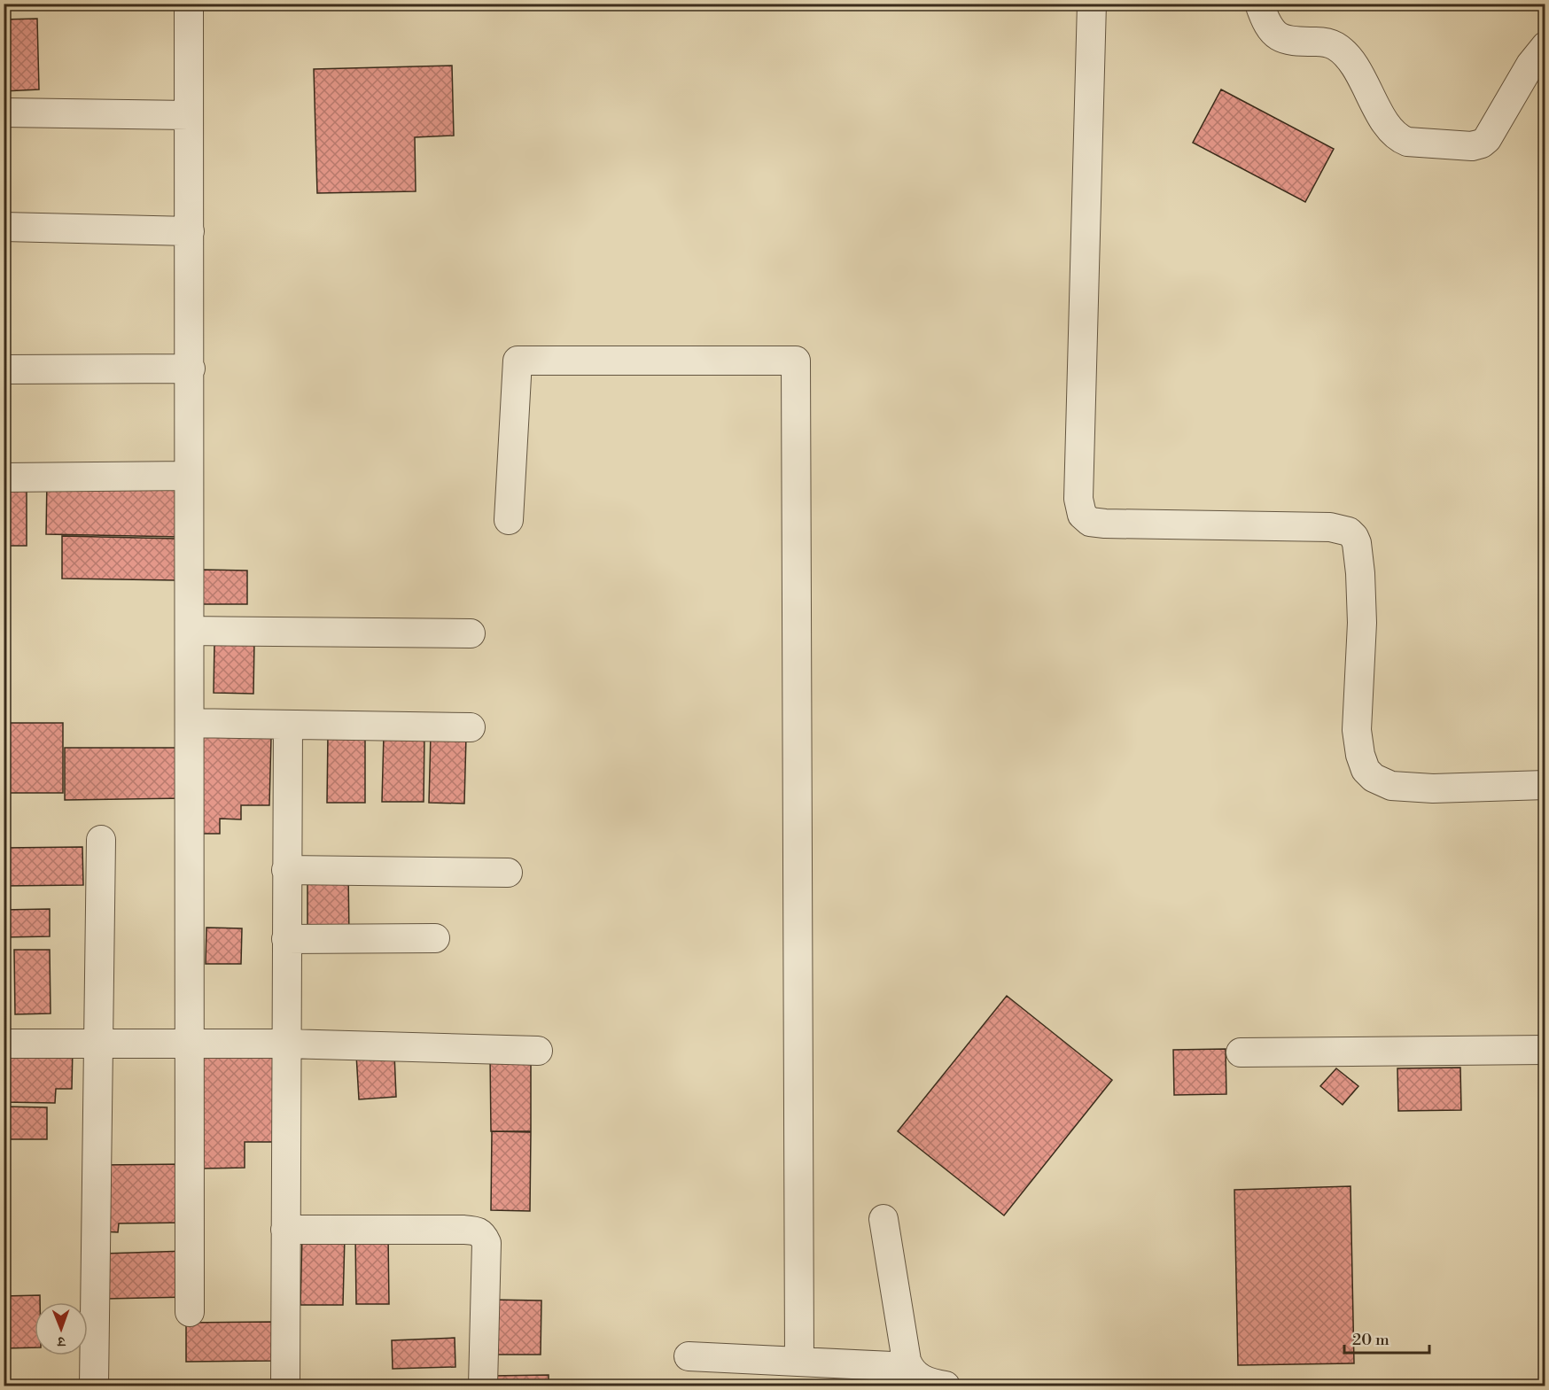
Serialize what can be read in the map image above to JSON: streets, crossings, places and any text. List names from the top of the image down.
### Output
{
  "scale_bar": "20 m",
  "north": "bottom"
}
